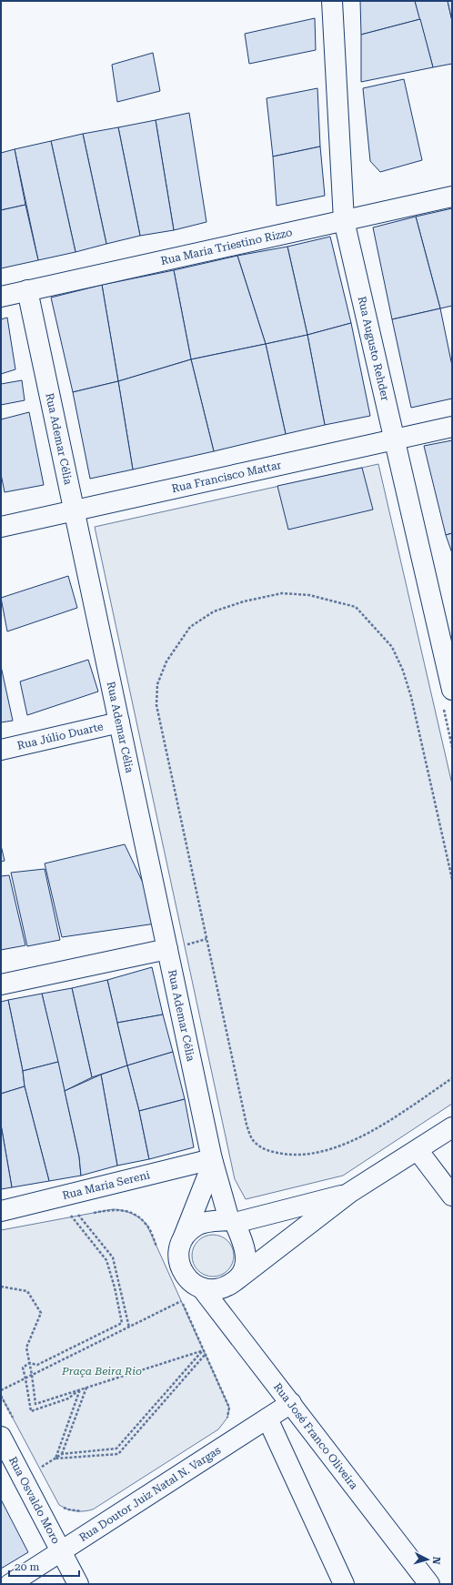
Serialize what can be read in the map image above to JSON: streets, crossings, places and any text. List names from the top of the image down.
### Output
{
  "streets": {
    "street": [
      "Rua Maria Triestino Rizzo",
      "Rua Augusto Rehder",
      "Rua Ademar Célia",
      "Rua Francisco Mattar",
      "Rua Júlio Duarte",
      "Rua Maria Sereni",
      "Rua José Franco Oliveira",
      "Rua Doutor Juiz Natal N. Vargas",
      "Rua Osvaldo Moro"
    ]
  },
  "crossings": [
    ["Rua Maria Triestino Rizzo", "Rua Augusto Rehder"],
    ["Rua Maria Triestino Rizzo", "Rua Ademar Célia"],
    ["Rua Augusto Rehder", "Rua Francisco Mattar"],
    ["Rua Ademar Célia", "Rua Francisco Mattar"],
    ["Rua Ademar Célia", "Rua Júlio Duarte"],
    ["Rua Ademar Célia", "Rua Maria Sereni"],
    ["Rua Ademar Célia", "Rua José Franco Oliveira"],
    ["Rua José Franco Oliveira", "Rua Doutor Juiz Natal N. Vargas"],
    ["Rua Doutor Juiz Natal N. Vargas", "Rua Osvaldo Moro"]
  ],
  "parks": ["Praça Beira Rio"],
  "scale_bar": "20 m",
  "north": "right"
}
